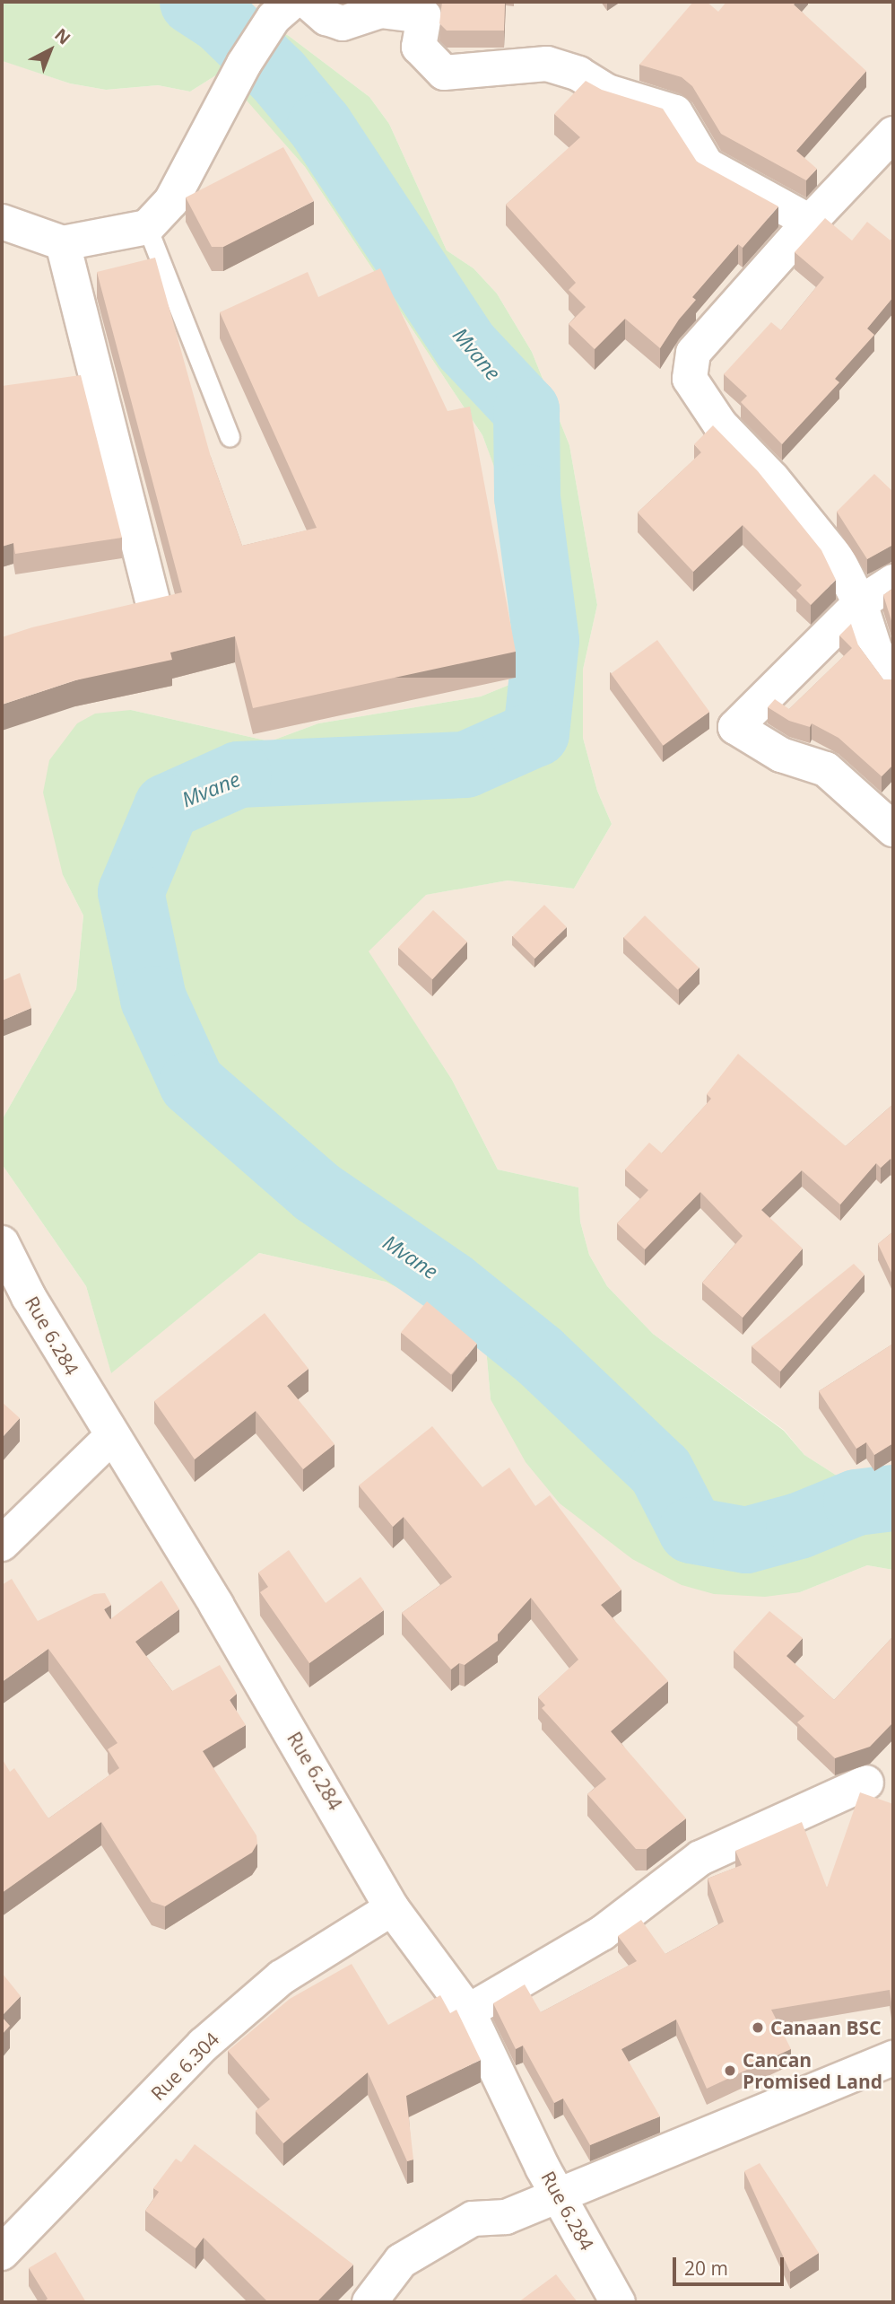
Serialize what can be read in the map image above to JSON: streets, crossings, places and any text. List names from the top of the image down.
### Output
{
  "streets": {
    "street": ["Rue 6.284", "Rue 6.304"]
  },
  "crossings": [
    ["Rue 6.284", "Rue 6.304"]
  ],
  "water": ["Mvane"],
  "places": ["Canaan BSC", "Cancan Promised Land"],
  "scale_bar": "20 m",
  "north": "top right"
}
